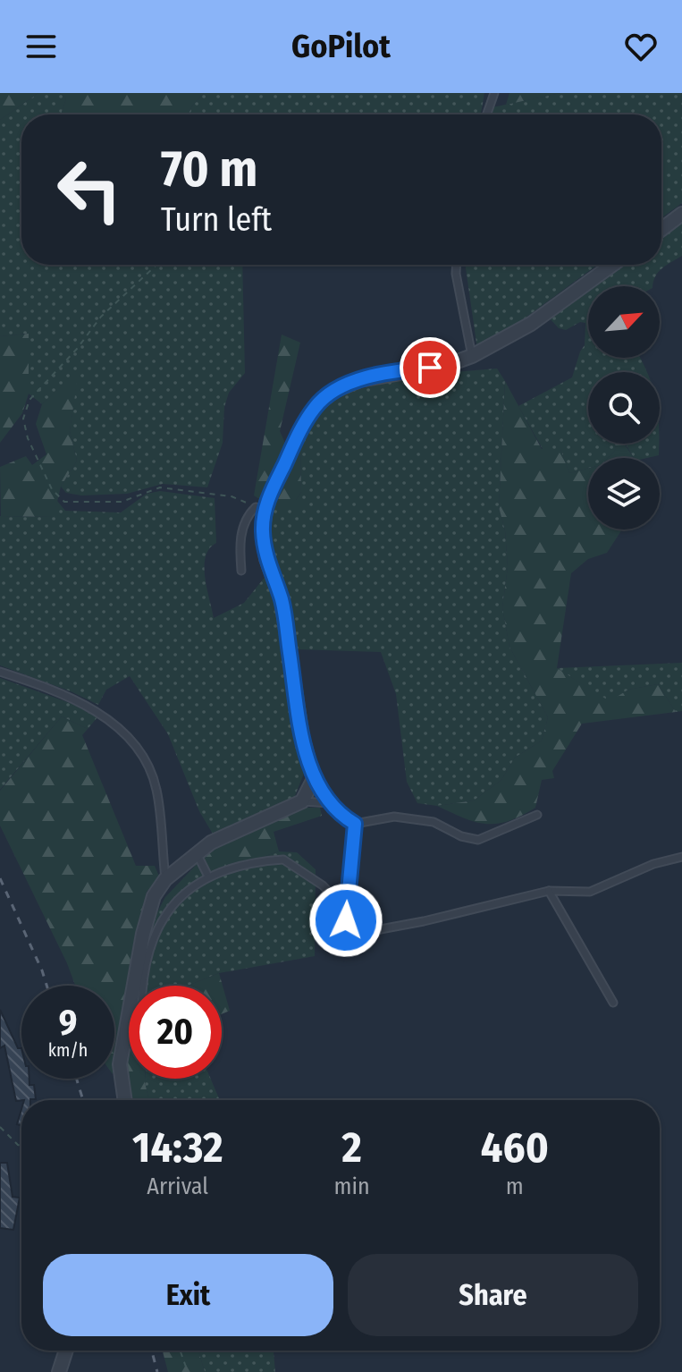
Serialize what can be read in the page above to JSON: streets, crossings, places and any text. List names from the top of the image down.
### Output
{
  "north": "top right",
  "page": {
    "header": "GoPilot",
    "turn": ["70 m", "Turn left"],
    "speed": "9 km/h",
    "limit": "20",
    "eta": [
      "14:32",
      "Arrival",
      "2",
      "min",
      "460",
      "m"
    ],
    "buttons": ["Exit", "Share"]
  }
}
